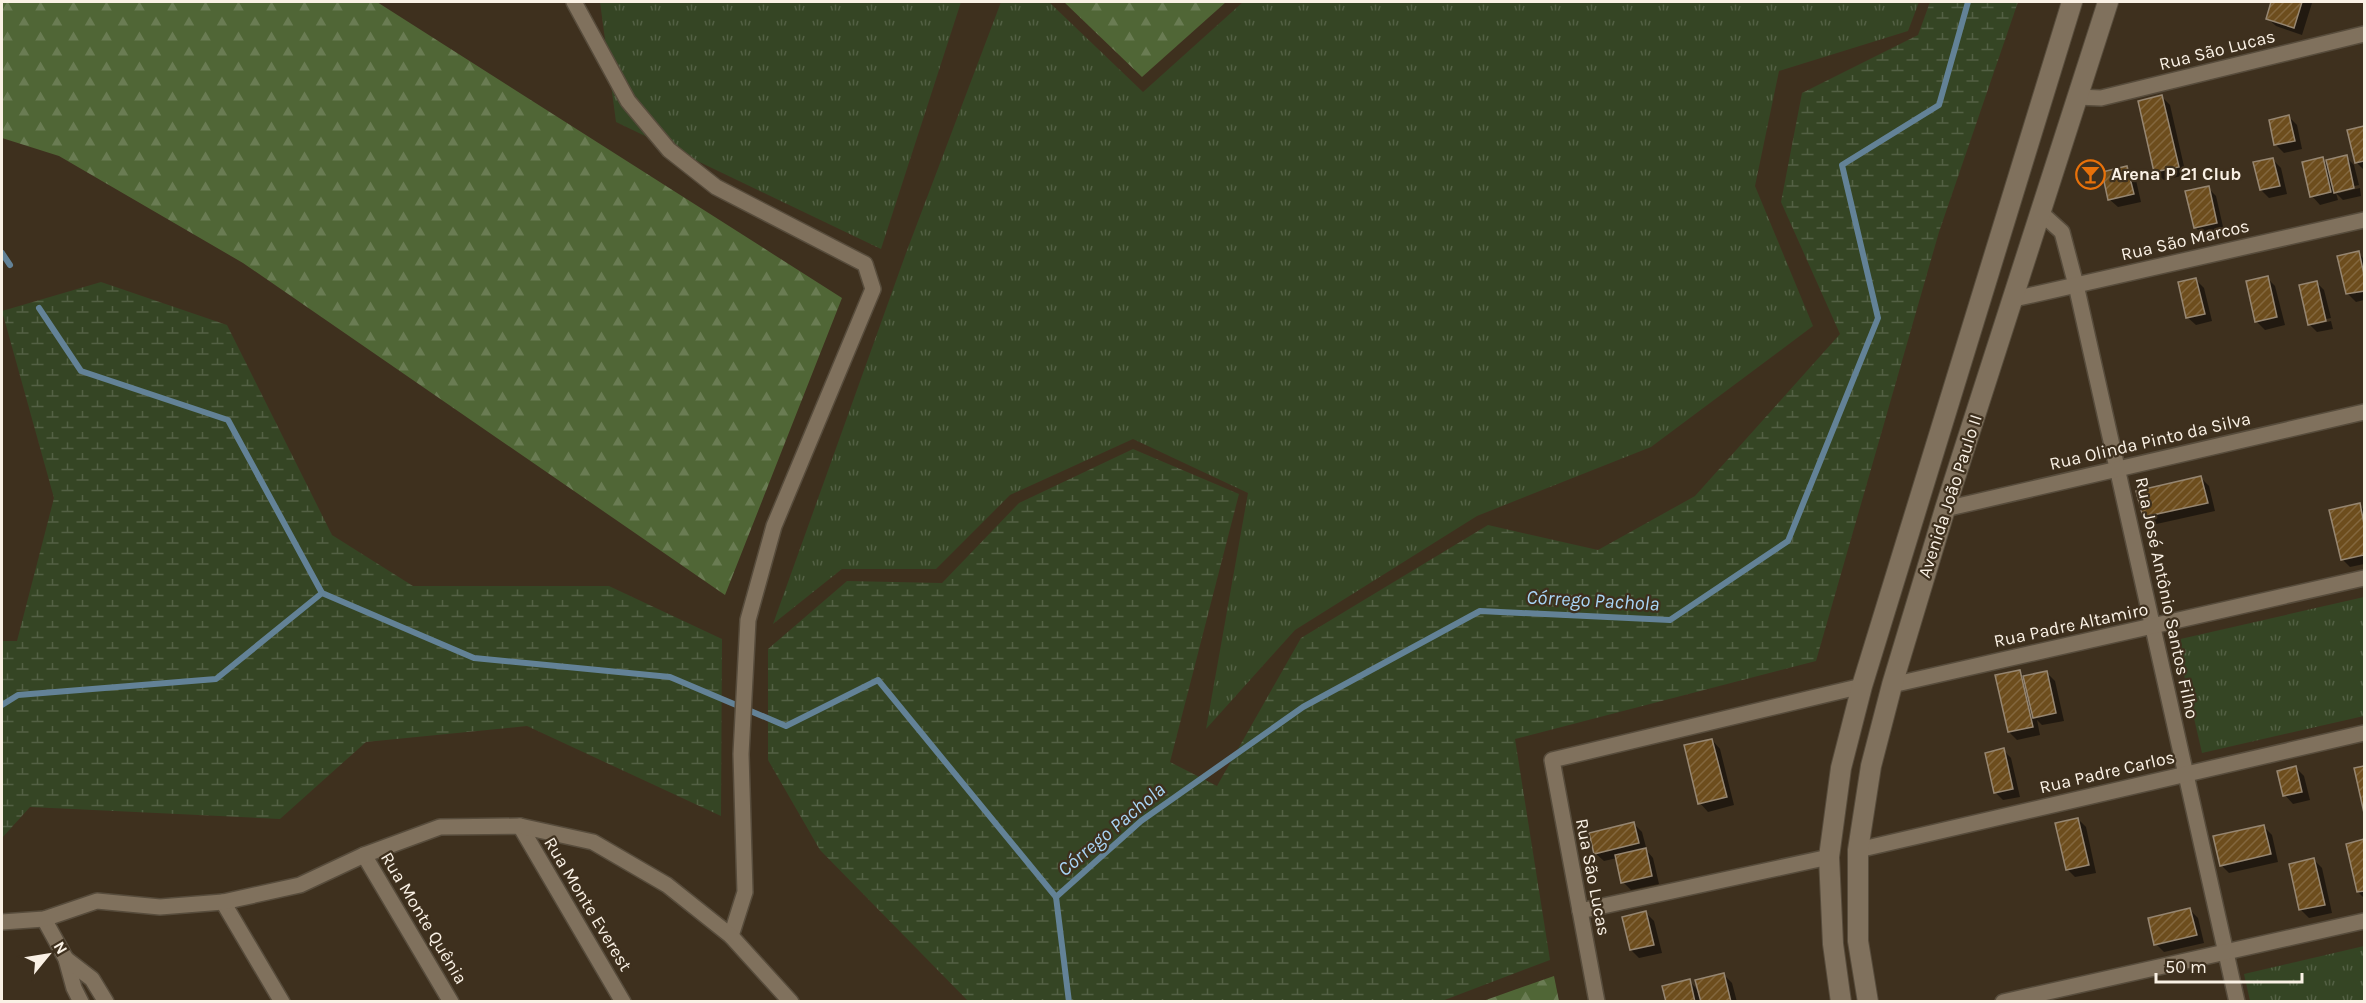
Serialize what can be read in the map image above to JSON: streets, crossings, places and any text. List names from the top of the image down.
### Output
{
  "streets": {
    "street": [
      "Rua São Lucas",
      "Rua São Marcos",
      "Rua Olinda Pinto da Silva",
      "Avenida João Paulo II",
      "Rua José Antônio Santos Filho",
      "Rua Padre Altamiro",
      "Rua Padre Carlos",
      "Rua Monte Everest",
      "Rua Monte Quênia"
    ]
  },
  "crossings": [
    ["Rua São Lucas", "Avenida João Paulo II"],
    ["Rua São Marcos", "Avenida João Paulo II"],
    ["Rua São Marcos", "Rua José Antônio Santos Filho"],
    ["Rua Olinda Pinto da Silva", "Avenida João Paulo II"],
    ["Rua Olinda Pinto da Silva", "Rua José Antônio Santos Filho"],
    ["Avenida João Paulo II", "Rua José Antônio Santos Filho"],
    ["Avenida João Paulo II", "Rua Padre Altamiro"],
    ["Avenida João Paulo II", "Rua Padre Carlos"],
    ["Rua José Antônio Santos Filho", "Rua Padre Altamiro"],
    ["Rua José Antônio Santos Filho", "Rua Padre Carlos"]
  ],
  "water": ["Córrego Pachola"],
  "places": {
    "bar": ["Arena P 21 Club"]
  },
  "scale_bar": "50 m",
  "north": "top right"
}
